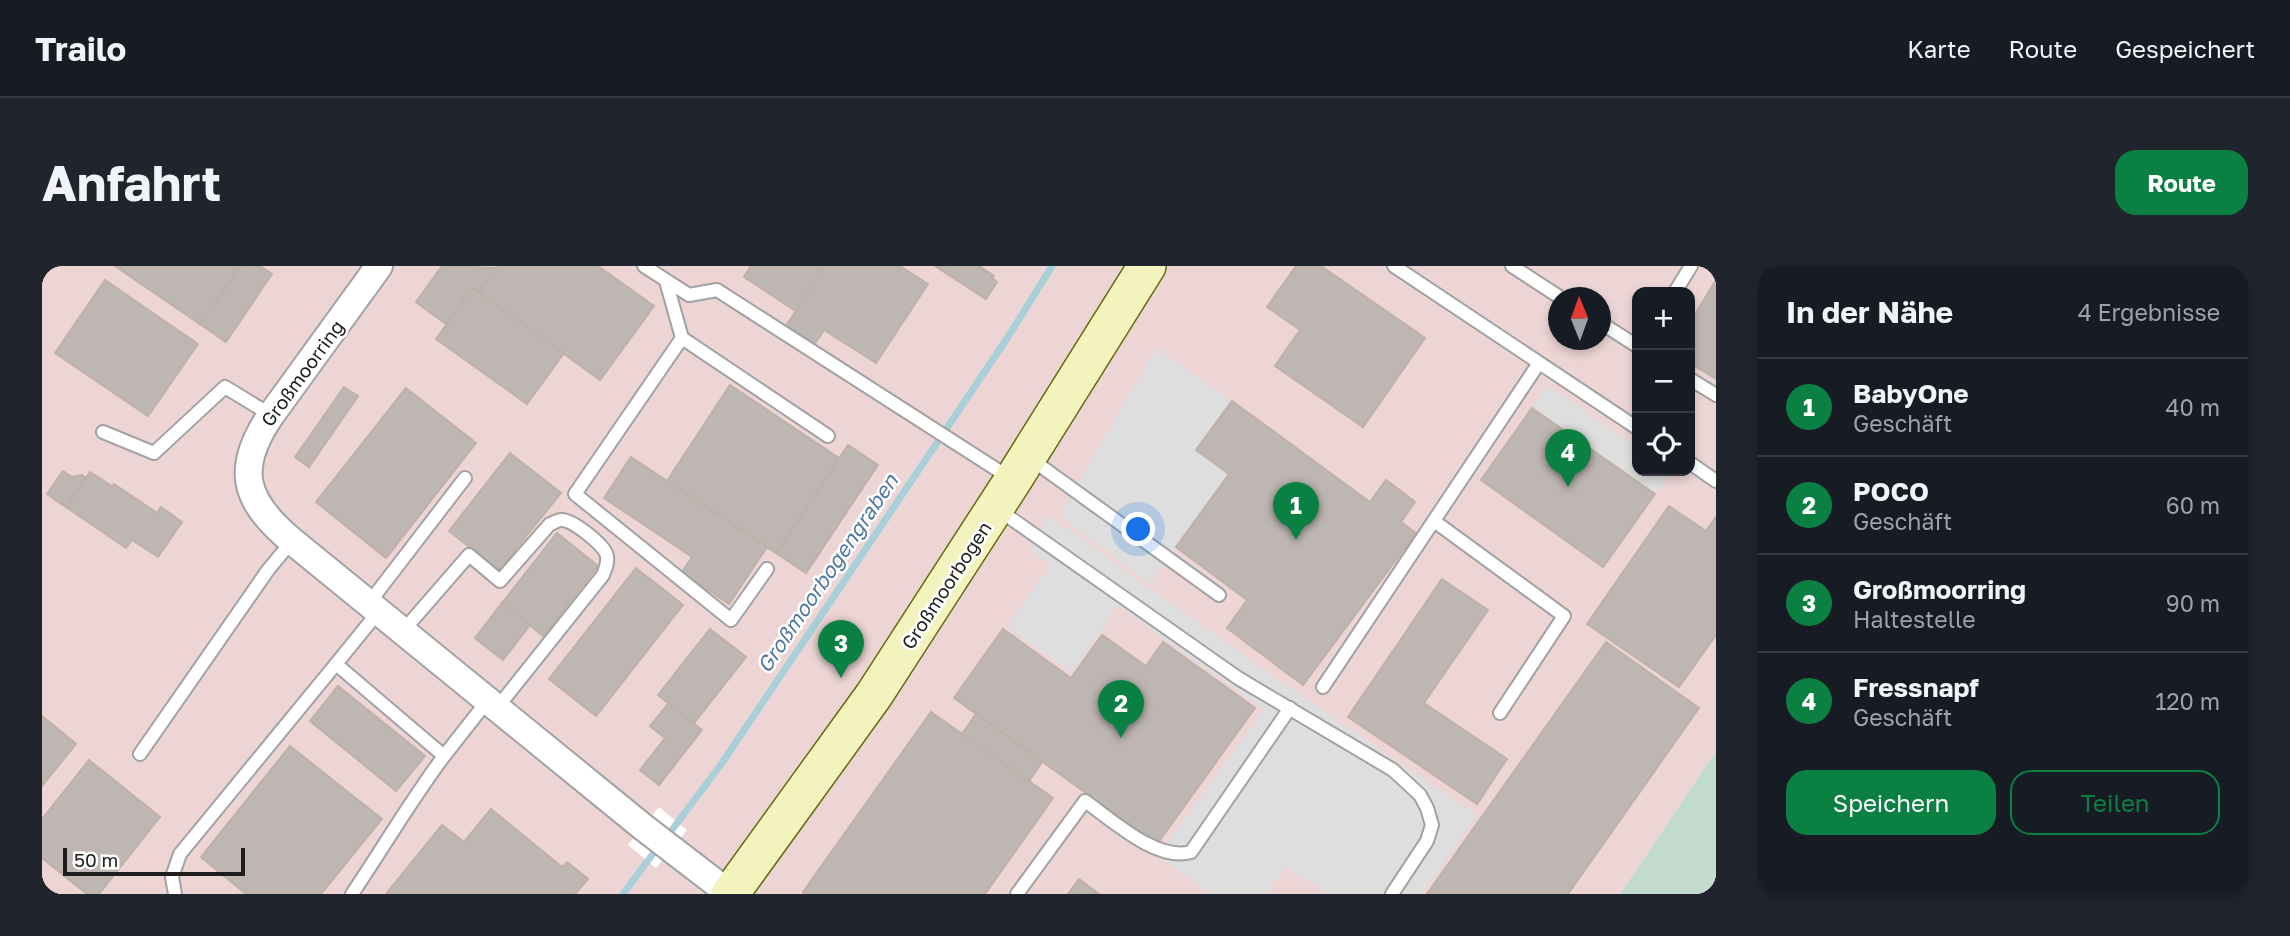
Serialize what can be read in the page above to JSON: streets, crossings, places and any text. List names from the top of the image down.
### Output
{
  "streets": {
    "main road": ["Großmoorbogen"],
    "street": ["Großmoorring"]
  },
  "crossings": [
    ["Großmoorring", "Großmoorbogen"]
  ],
  "water": ["Großmoorbogengraben"],
  "scale_bar": "50 m",
  "north": "top",
  "page": {
    "header": "Trailo",
    "nav": ["Karte", "Route", "Gespeichert"],
    "buttons": [
      "Route",
      ["Speichern", "Teilen"]
    ],
    "title": "Anfahrt",
    "heading": ["In der Nähe", "4 Ergebnisse"],
    "map_buttons": ["+", "−"],
    "list": [
      {
        "mark": "1",
        "name": "BabyOne",
        "note": "Geschäft",
        "value": "40 m"
      },
      {
        "mark": "2",
        "name": "POCO",
        "note": "Geschäft",
        "value": "60 m"
      },
      {
        "mark": "3",
        "name": "Großmoorring",
        "note": "Haltestelle",
        "value": "90 m"
      },
      {
        "mark": "4",
        "name": "Fressnapf",
        "note": "Geschäft",
        "value": "120 m"
      }
    ],
    "pins": [
      "4",
      "1",
      "3",
      "2"
    ],
    "scale": "50 m"
  }
}
